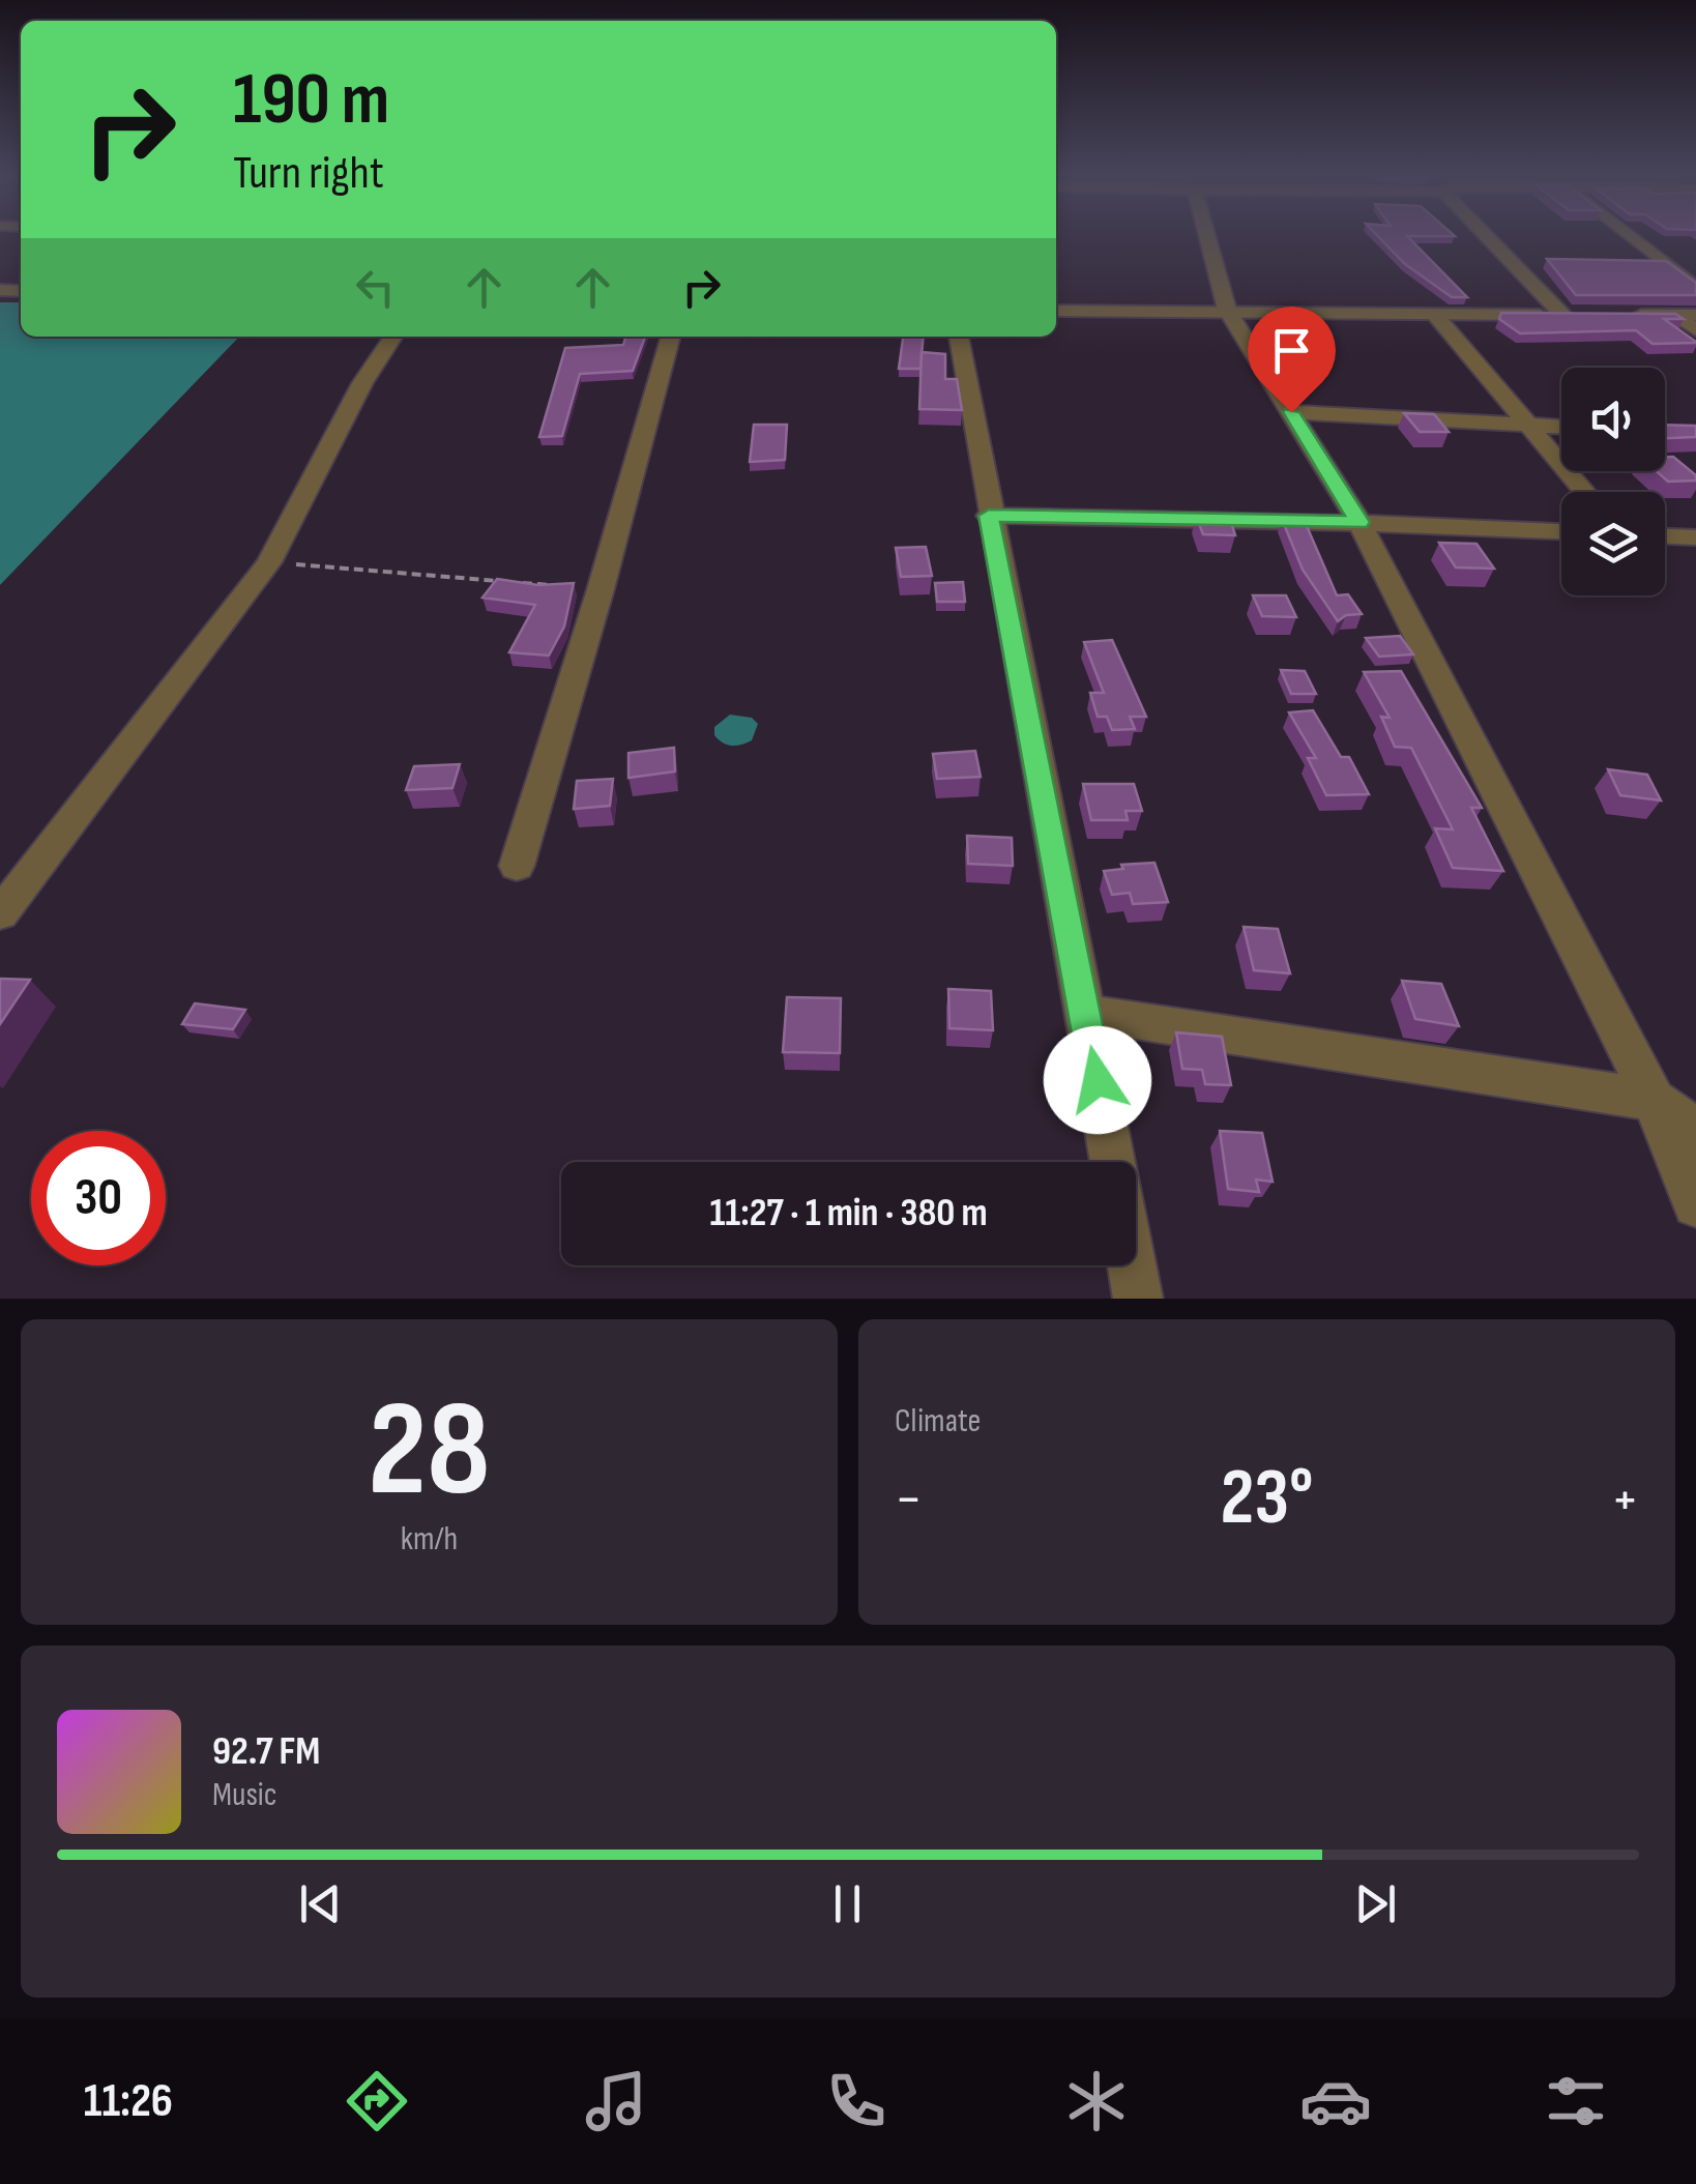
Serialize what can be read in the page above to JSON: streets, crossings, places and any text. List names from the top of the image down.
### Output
{
  "page": {
    "turn": ["190 m", "Turn right"],
    "limit": "30",
    "trip": "11:27 · 1 min · 380 m",
    "tile": [
      ["28", "km/h"],
      "Climate"
    ],
    "heat": ["−", "23°", "+"],
    "song": ["92.7 FM", "Music"],
    "tabs": "11:26"
  }
}
